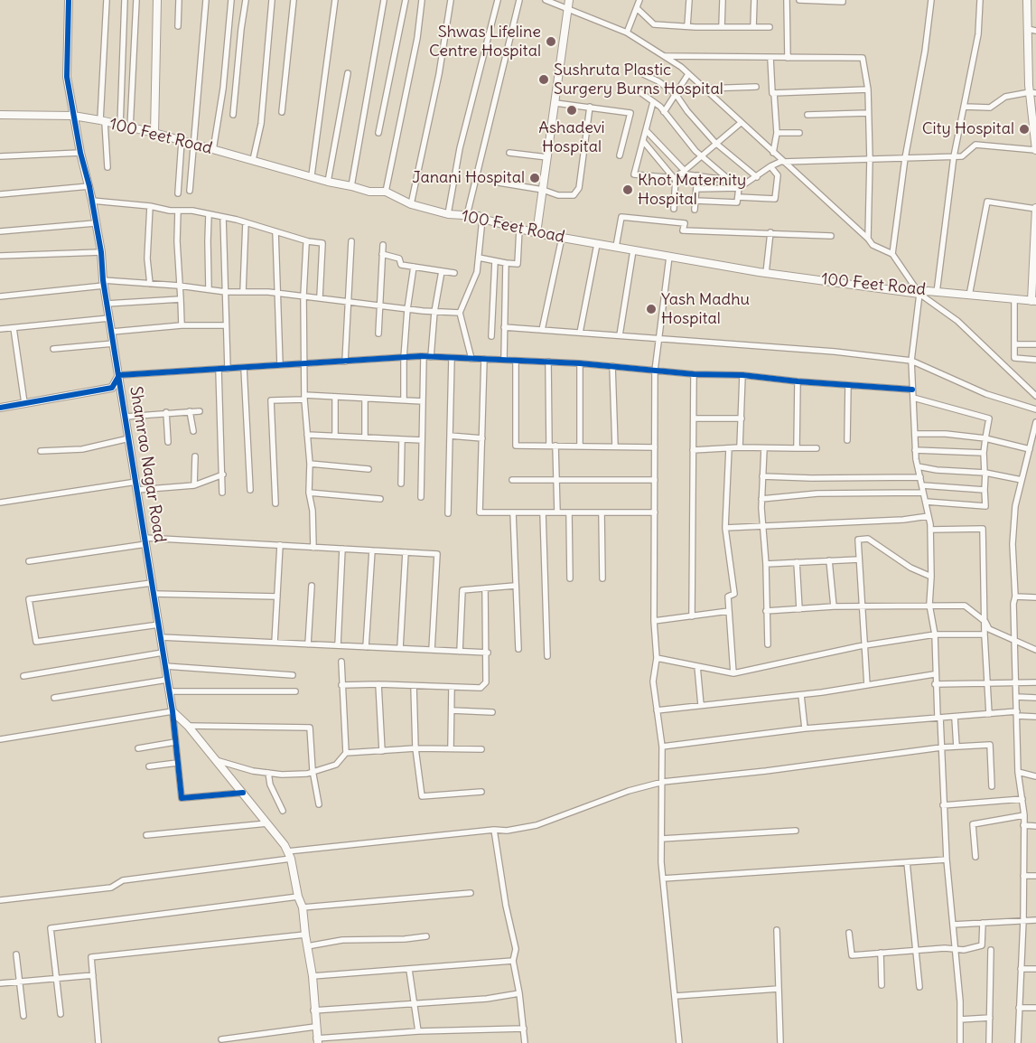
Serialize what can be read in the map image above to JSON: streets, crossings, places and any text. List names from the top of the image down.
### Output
{
  "streets": {
    "main road": ["100 Feet Road", "Shamrao Nagar Road"]
  },
  "crossings": [
    ["100 Feet Road", "Shamrao Nagar Road"]
  ],
  "places": [
    "Shwas Lifeline Centre Hospital",
    "Sushruta Plastic Surgery Burns Hospital",
    "Ashadevi Hospital",
    "City Hospital",
    "Janani Hospital",
    "Khot Maternity Hospital",
    "Yash Madhu Hospital"
  ]
}
